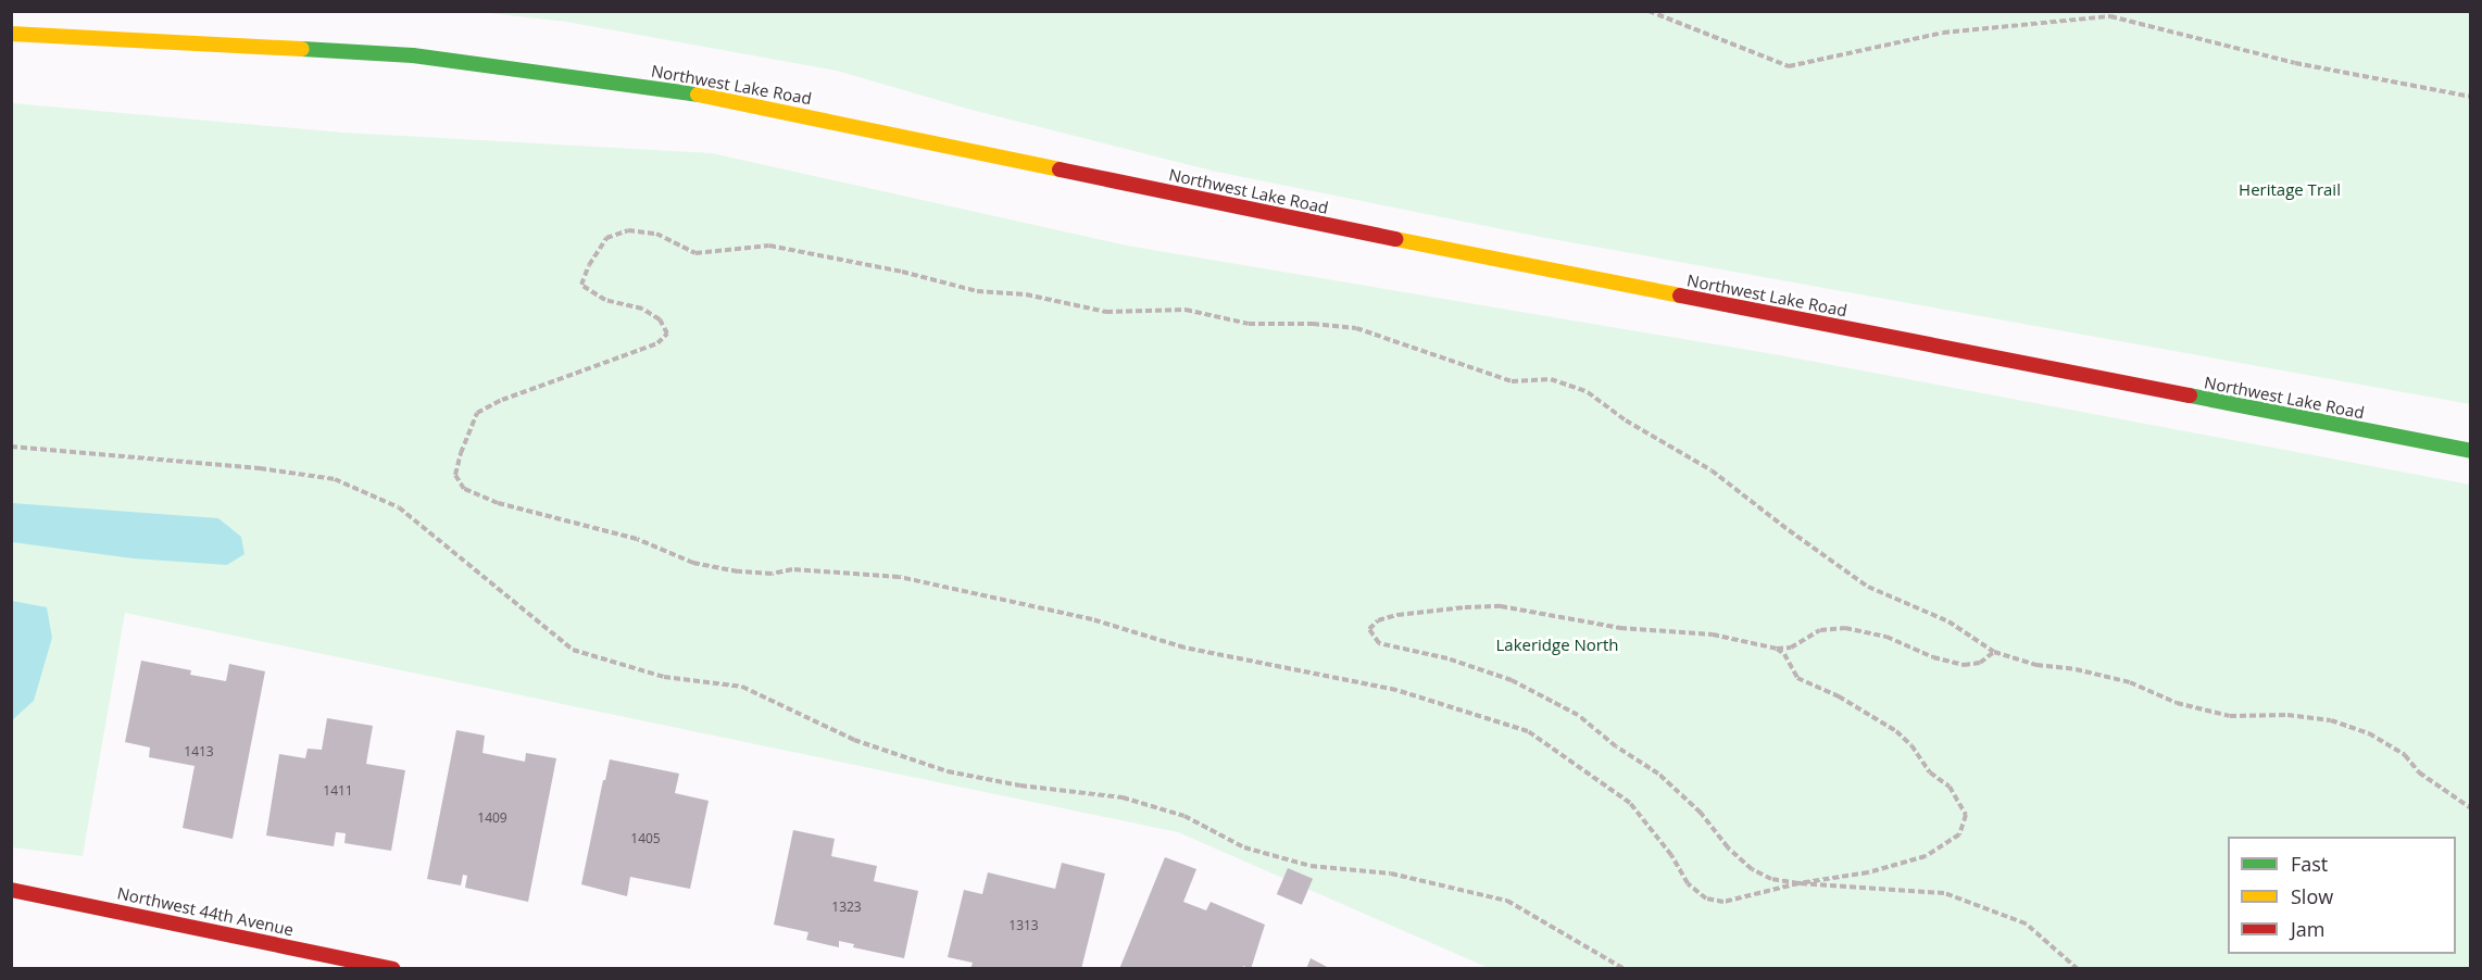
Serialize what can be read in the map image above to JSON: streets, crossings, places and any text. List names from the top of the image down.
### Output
{
  "streets": {
    "main road": ["Northwest Lake Road", "Northwest 44th Avenue"]
  },
  "parks": ["Heritage Trail", "Lakeridge North"],
  "house_numbers": [
    "1413",
    "1411",
    "1409",
    "1405",
    "1323",
    "1313"
  ],
  "legend": ["Fast", "Slow", "Jam"]
}
